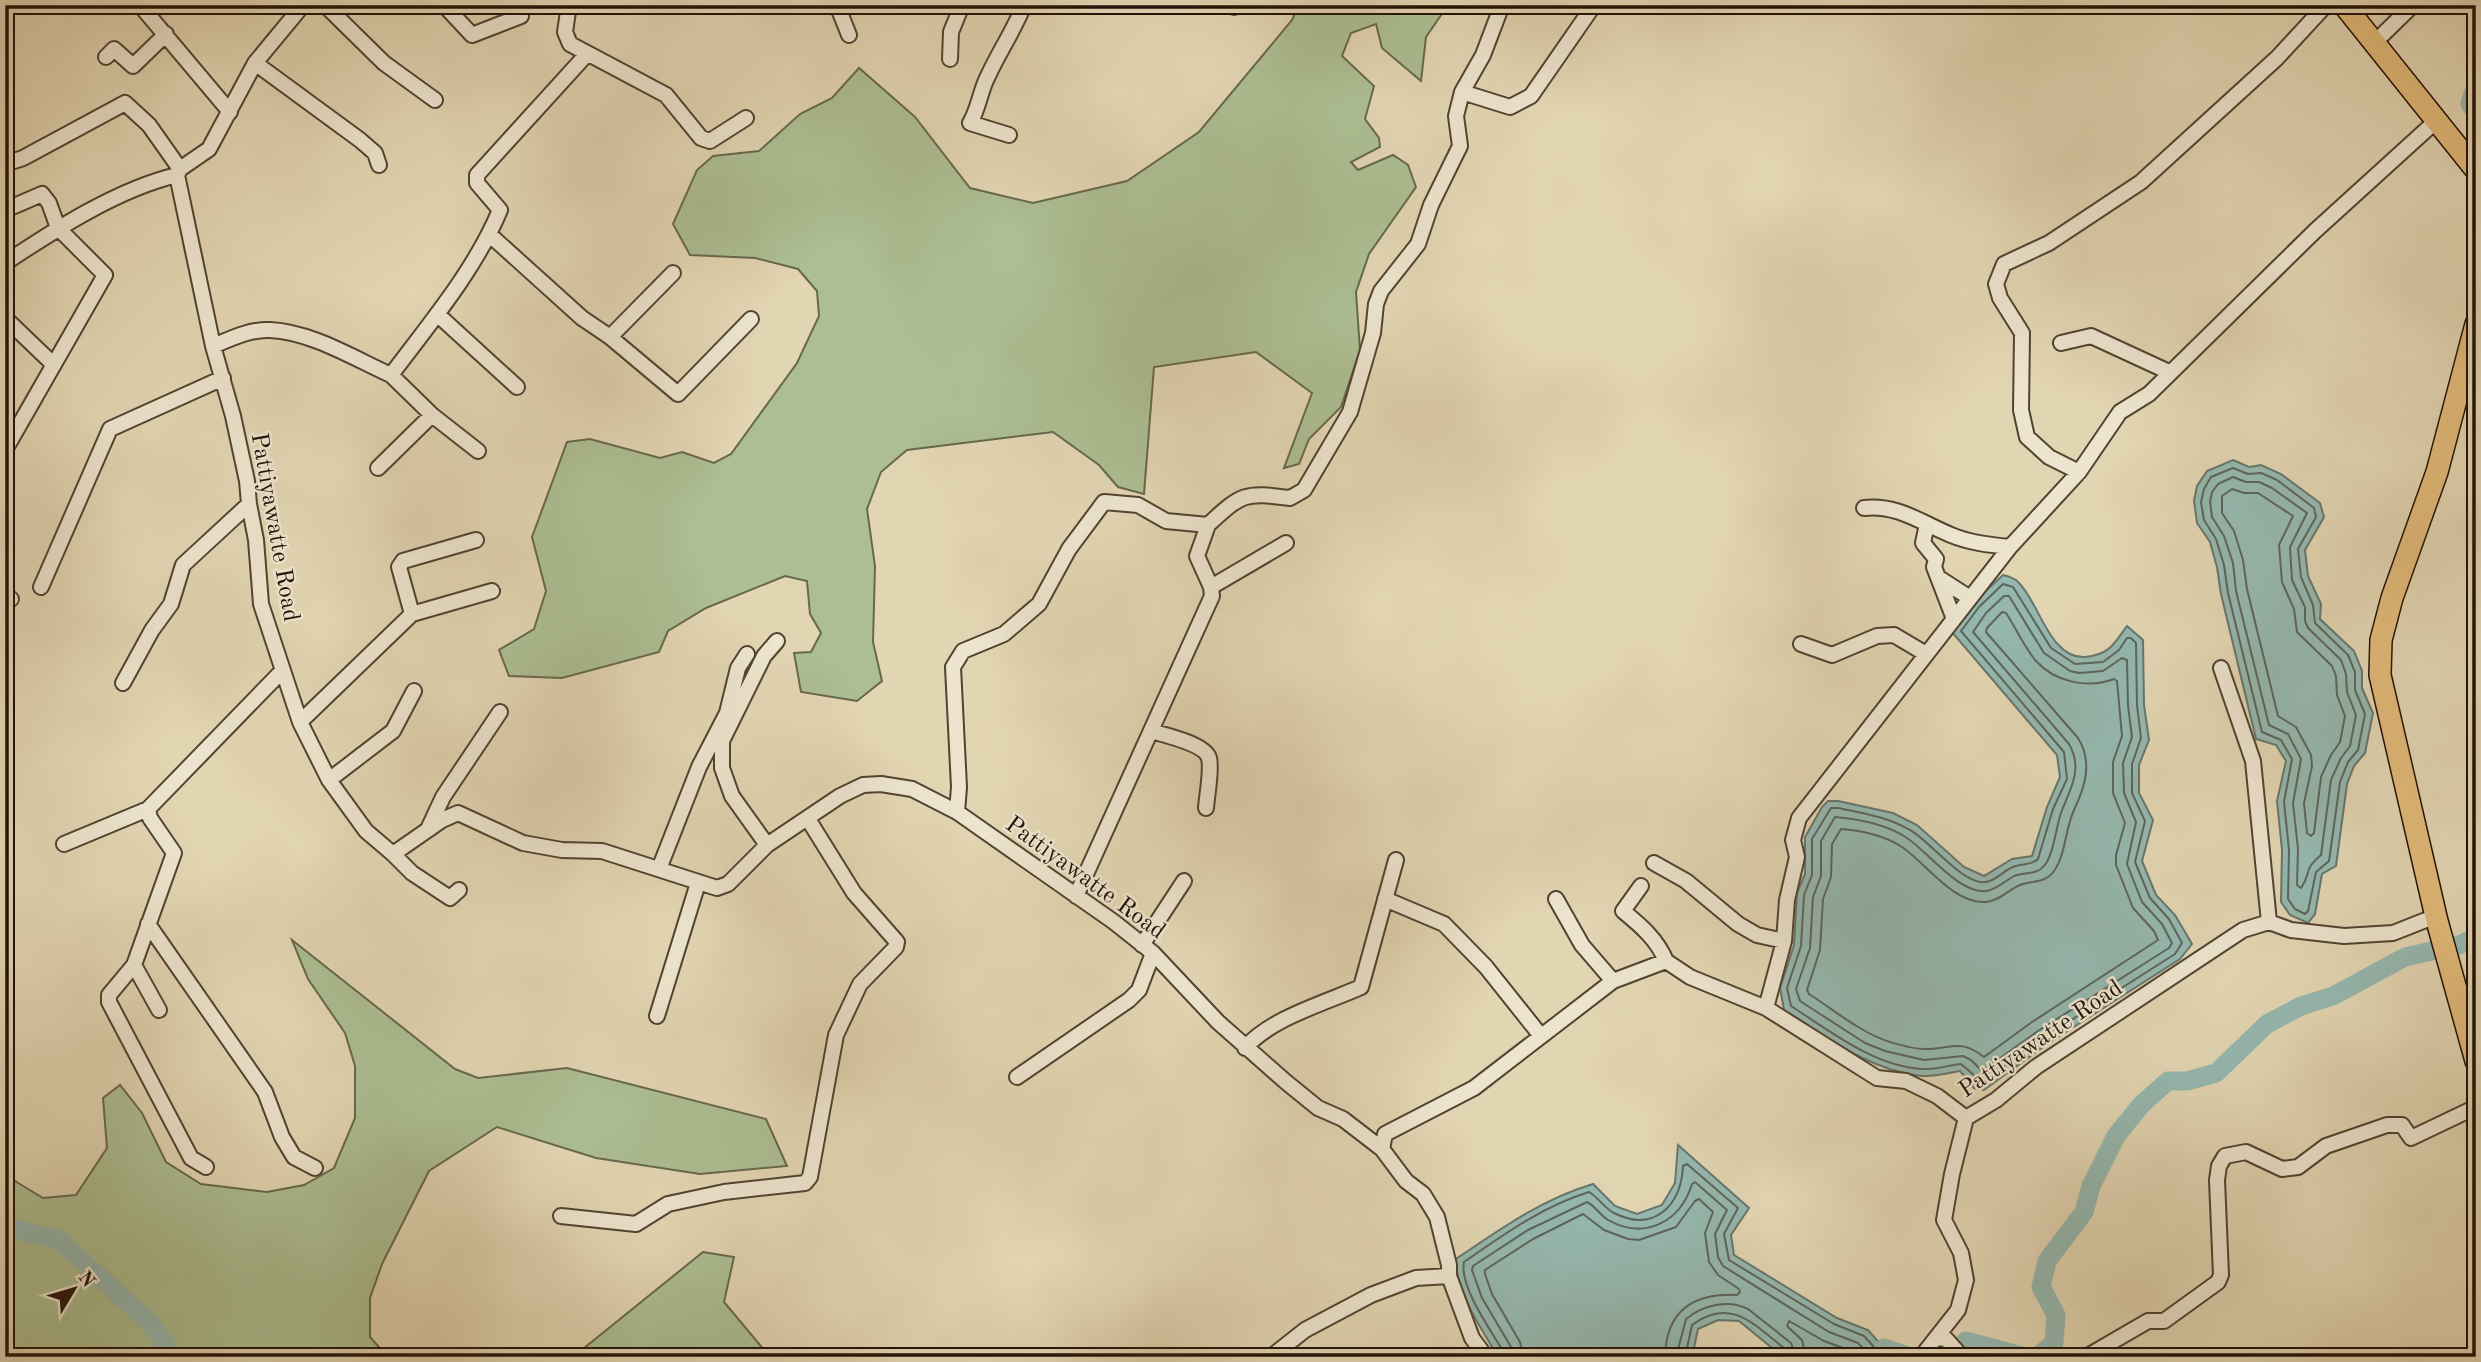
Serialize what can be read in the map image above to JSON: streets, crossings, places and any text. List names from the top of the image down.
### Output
{
  "streets": {
    "street": ["Pattiyawatte Road"]
  },
  "north": "top right"
}
